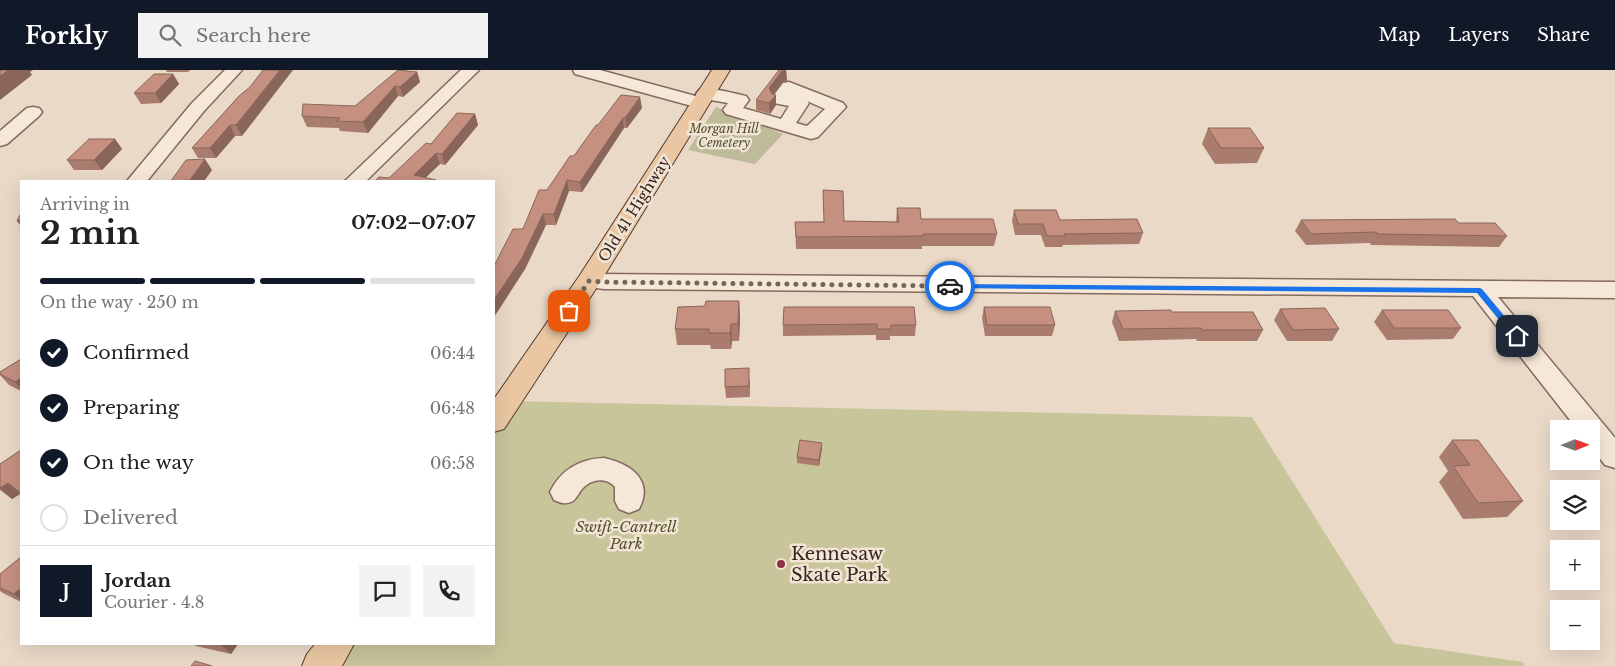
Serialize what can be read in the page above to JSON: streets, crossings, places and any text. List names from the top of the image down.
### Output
{
  "streets": {
    "main road": ["Old 41 Highway"]
  },
  "parks": ["Morgan Hill Cemetery", "Swift-Cantrell Park"],
  "places": ["Kennesaw Skate Park"],
  "north": "right",
  "page": {
    "header": "Forkly",
    "search": "Search here",
    "nav": ["Map", "Layers", "Share"],
    "heading": ["2 min", "Arriving in", "07:02–07:07"],
    "panel": ["Jordan", "Courier · 4.8"],
    "bar": "On the way · 250 m",
    "list": [
      ["Confirmed", "06:44"],
      ["Preparing", "06:48"],
      ["On the way", "06:58"],
      "Delivered"
    ],
    "map_buttons": ["+", "−"],
    "round": "J"
  }
}
